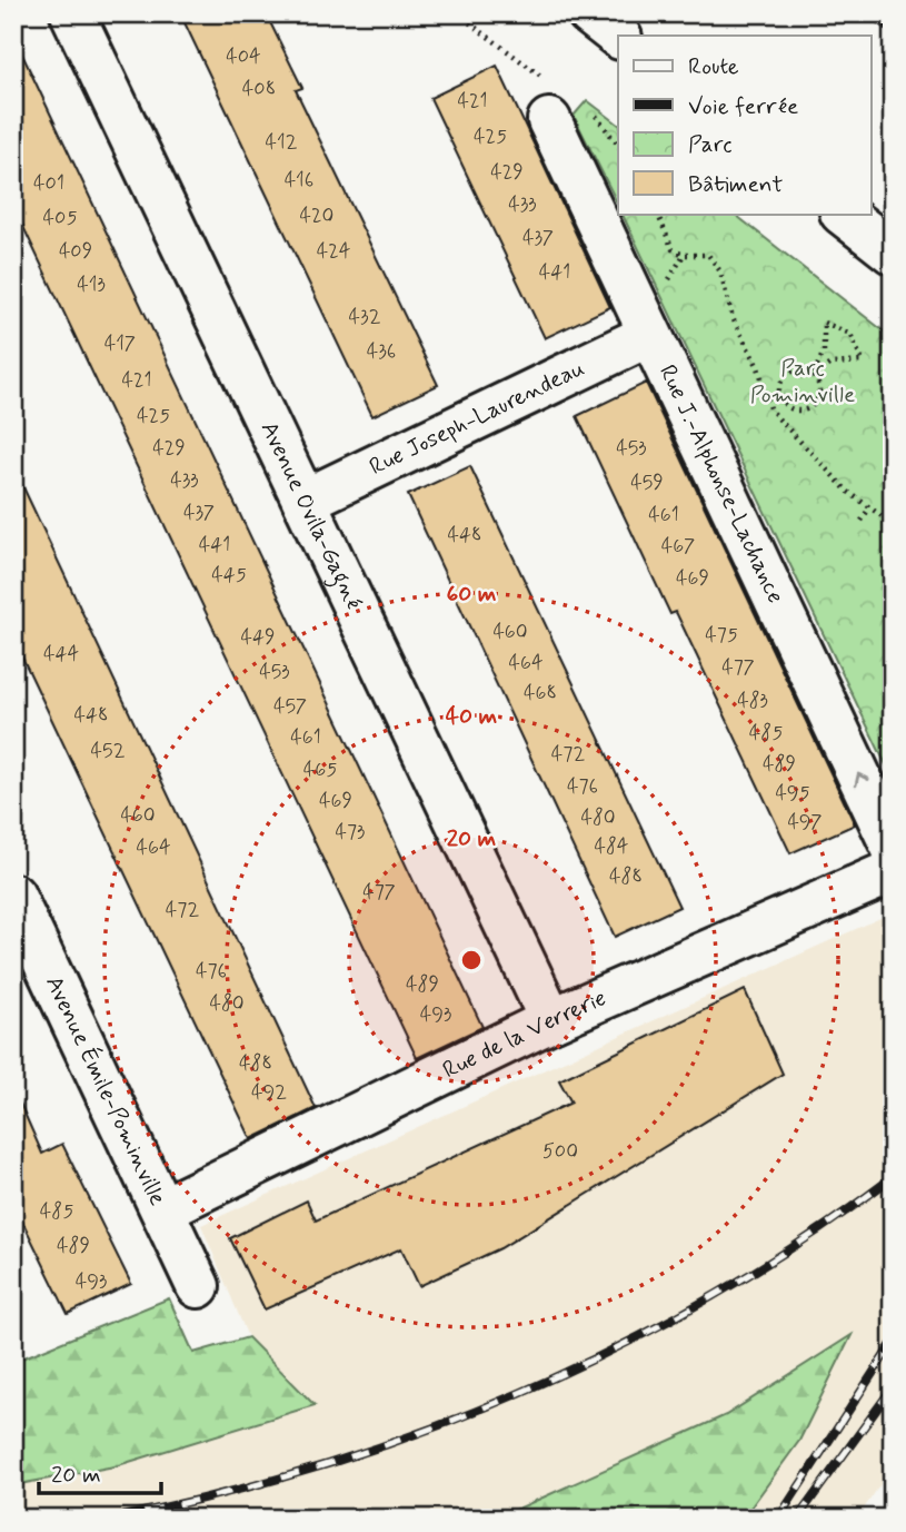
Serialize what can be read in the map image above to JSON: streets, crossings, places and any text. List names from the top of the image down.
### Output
{
  "streets": {
    "street": [
      "Rue Joseph-Laurendeau",
      "Rue J.-Alphonse-Lachance",
      "Avenue Ovila-Gagné",
      "Rue de la Verrerie",
      "Avenue Émile-Pominville"
    ]
  },
  "crossings": [
    ["Rue Joseph-Laurendeau", "Rue J.-Alphonse-Lachance"],
    ["Rue Joseph-Laurendeau", "Avenue Ovila-Gagné"],
    ["Avenue Ovila-Gagné", "Rue de la Verrerie"],
    ["Rue de la Verrerie", "Avenue Émile-Pominville"]
  ],
  "one_way": ["Rue J.-Alphonse-Lachance"],
  "parks": ["Parc Pominville"],
  "house_numbers": [
    "404",
    "408",
    "421",
    "425",
    "412",
    "429",
    "416",
    "401",
    "433",
    "420",
    "405",
    "437",
    "409",
    "424",
    "441",
    "413",
    "432",
    "417",
    "436",
    "421",
    "425",
    "429",
    "453",
    "433",
    "459",
    "437",
    "461",
    "448",
    "441",
    "467",
    "445",
    "469",
    "460",
    "475",
    "449",
    "444",
    "464",
    "477",
    "453",
    "468",
    "483",
    "457",
    "448",
    "485",
    "461",
    "452",
    "472",
    "489",
    "465",
    "476",
    "495",
    "469",
    "460",
    "480",
    "497",
    "473",
    "484",
    "464",
    "488",
    "477",
    "472",
    "476",
    "489",
    "480",
    "493",
    "488",
    "492",
    "500",
    "485",
    "489",
    "493"
  ],
  "legend": [
    "Route",
    "Voie ferrée",
    "Parc",
    "Bâtiment"
  ],
  "scale_bar": "20 m",
  "rings": ["60 m", "40 m", "20 m"]
}
